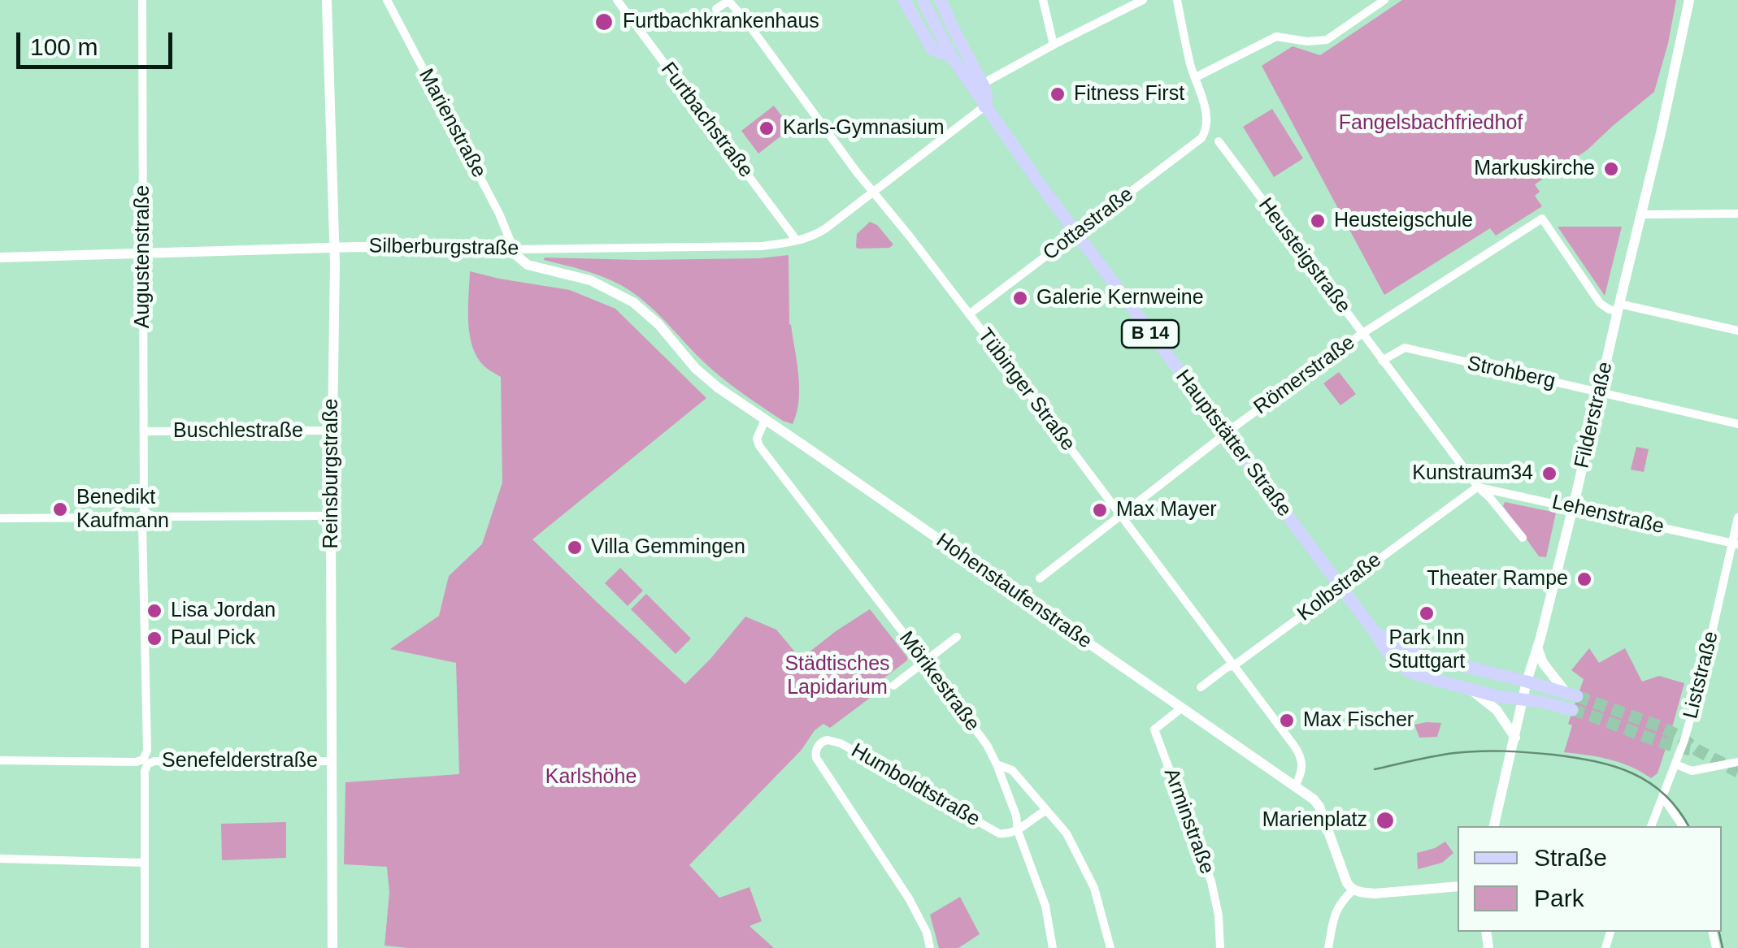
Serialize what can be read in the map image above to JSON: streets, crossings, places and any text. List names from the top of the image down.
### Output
{
  "streets": {
    "main road": ["B 14", "Hauptstätter Straße"],
    "street": [
      "Furtbachstraße",
      "Marienstraße",
      "Cottastraße",
      "Silberburgstraße",
      "Heusteigstraße",
      "Augustenstraße",
      "Strohberg",
      "Römerstraße",
      "Tübinger Straße",
      "Filderstraße",
      "Buschlestraße",
      "Reinsburgstraße",
      "Lehenstraße",
      "Kolbstraße",
      "Hohenstaufenstraße",
      "Liststraße",
      "Mörikestraße",
      "Senefelderstraße",
      "Humboldtstraße",
      "Arminstraße"
    ]
  },
  "crossings": [
    ["Furtbachstraße", "Silberburgstraße"],
    ["Marienstraße", "Silberburgstraße"],
    ["Marienstraße", "Hohenstaufenstraße"],
    ["Cottastraße", "Tübinger Straße"],
    ["Cottastraße", "Hauptstätter Straße"],
    ["Silberburgstraße", "Augustenstraße"],
    ["Silberburgstraße", "Tübinger Straße"],
    ["Silberburgstraße", "Hauptstätter Straße"],
    ["Silberburgstraße", "Reinsburgstraße"],
    ["Silberburgstraße", "Hohenstaufenstraße"],
    ["Heusteigstraße", "Strohberg"],
    ["Heusteigstraße", "Römerstraße"],
    ["Heusteigstraße", "Lehenstraße"],
    ["Heusteigstraße", "Kolbstraße"],
    ["Augustenstraße", "Buschlestraße"],
    ["Augustenstraße", "Reinsburgstraße"],
    ["B 14", "Filderstraße"],
    ["B 14", "Hauptstätter Straße"],
    ["Strohberg", "Filderstraße"],
    ["Römerstraße", "Tübinger Straße"],
    ["Römerstraße", "Filderstraße"],
    ["Römerstraße", "Hauptstätter Straße"],
    ["Tübinger Straße", "Kolbstraße"],
    ["Tübinger Straße", "Hohenstaufenstraße"],
    ["Filderstraße", "Hauptstätter Straße"],
    ["Filderstraße", "Lehenstraße"],
    ["Buschlestraße", "Reinsburgstraße"],
    ["Hauptstätter Straße", "Kolbstraße"],
    ["Reinsburgstraße", "Senefelderstraße"],
    ["Lehenstraße", "Kolbstraße"],
    ["Lehenstraße", "Liststraße"],
    ["Hohenstaufenstraße", "Mörikestraße"],
    ["Hohenstaufenstraße", "Arminstraße"]
  ],
  "parks": ["Fangelsbachfriedhof", "Städtisches Lapidarium", "Karlshöhe"],
  "places": [
    "Furtbachkrankenhaus",
    "Fitness First",
    "Karls-Gymnasium",
    "Markuskirche",
    "Heusteigschule",
    "Galerie Kernweine",
    "Kunstraum34",
    "Benedikt Kaufmann",
    "Max Mayer",
    "Villa Gemmingen",
    "Theater Rampe",
    "Lisa Jordan",
    "Park Inn Stuttgart",
    "Paul Pick",
    "Max Fischer",
    "Marienplatz"
  ],
  "legend": ["Straße", "Park"],
  "scale_bar": "100 m"
}
